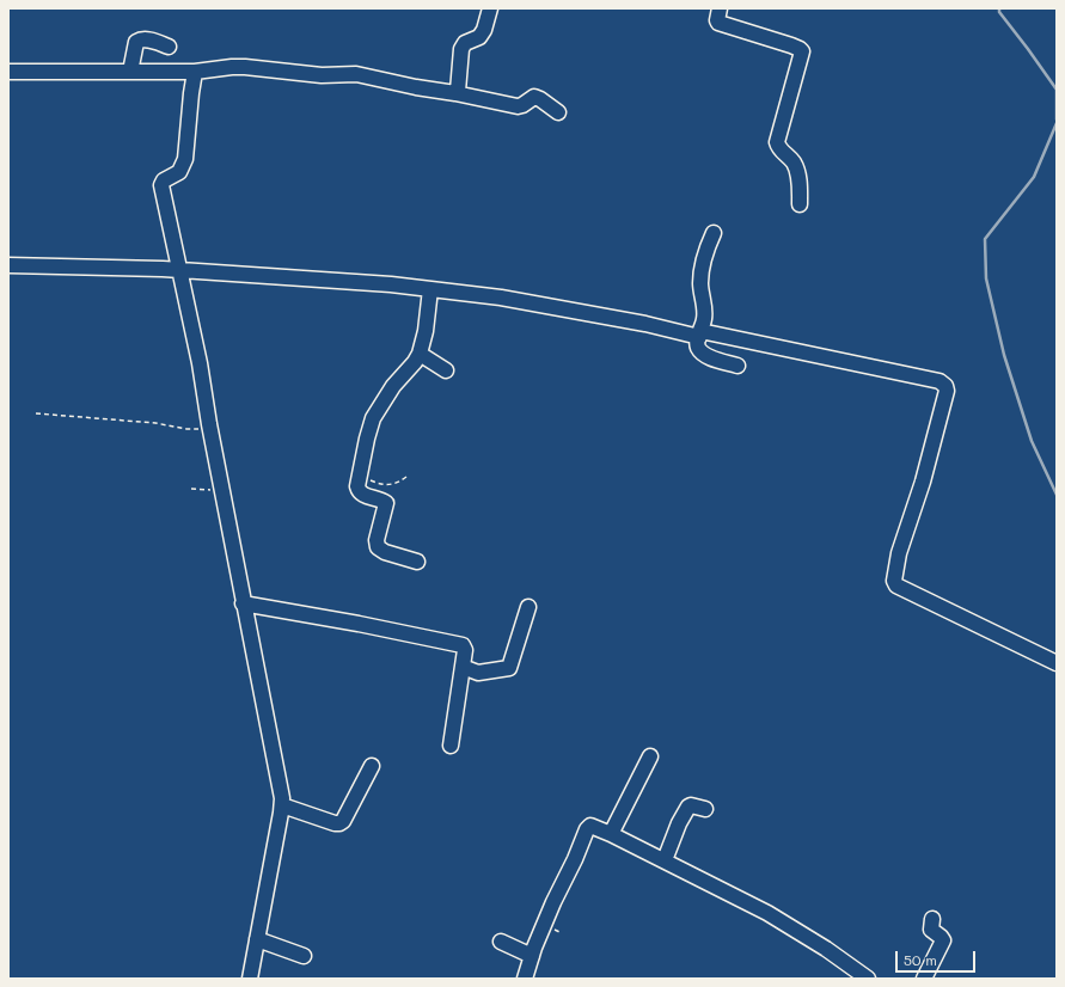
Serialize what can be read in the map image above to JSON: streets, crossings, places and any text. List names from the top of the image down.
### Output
{
  "scale_bar": "50 m"
}
